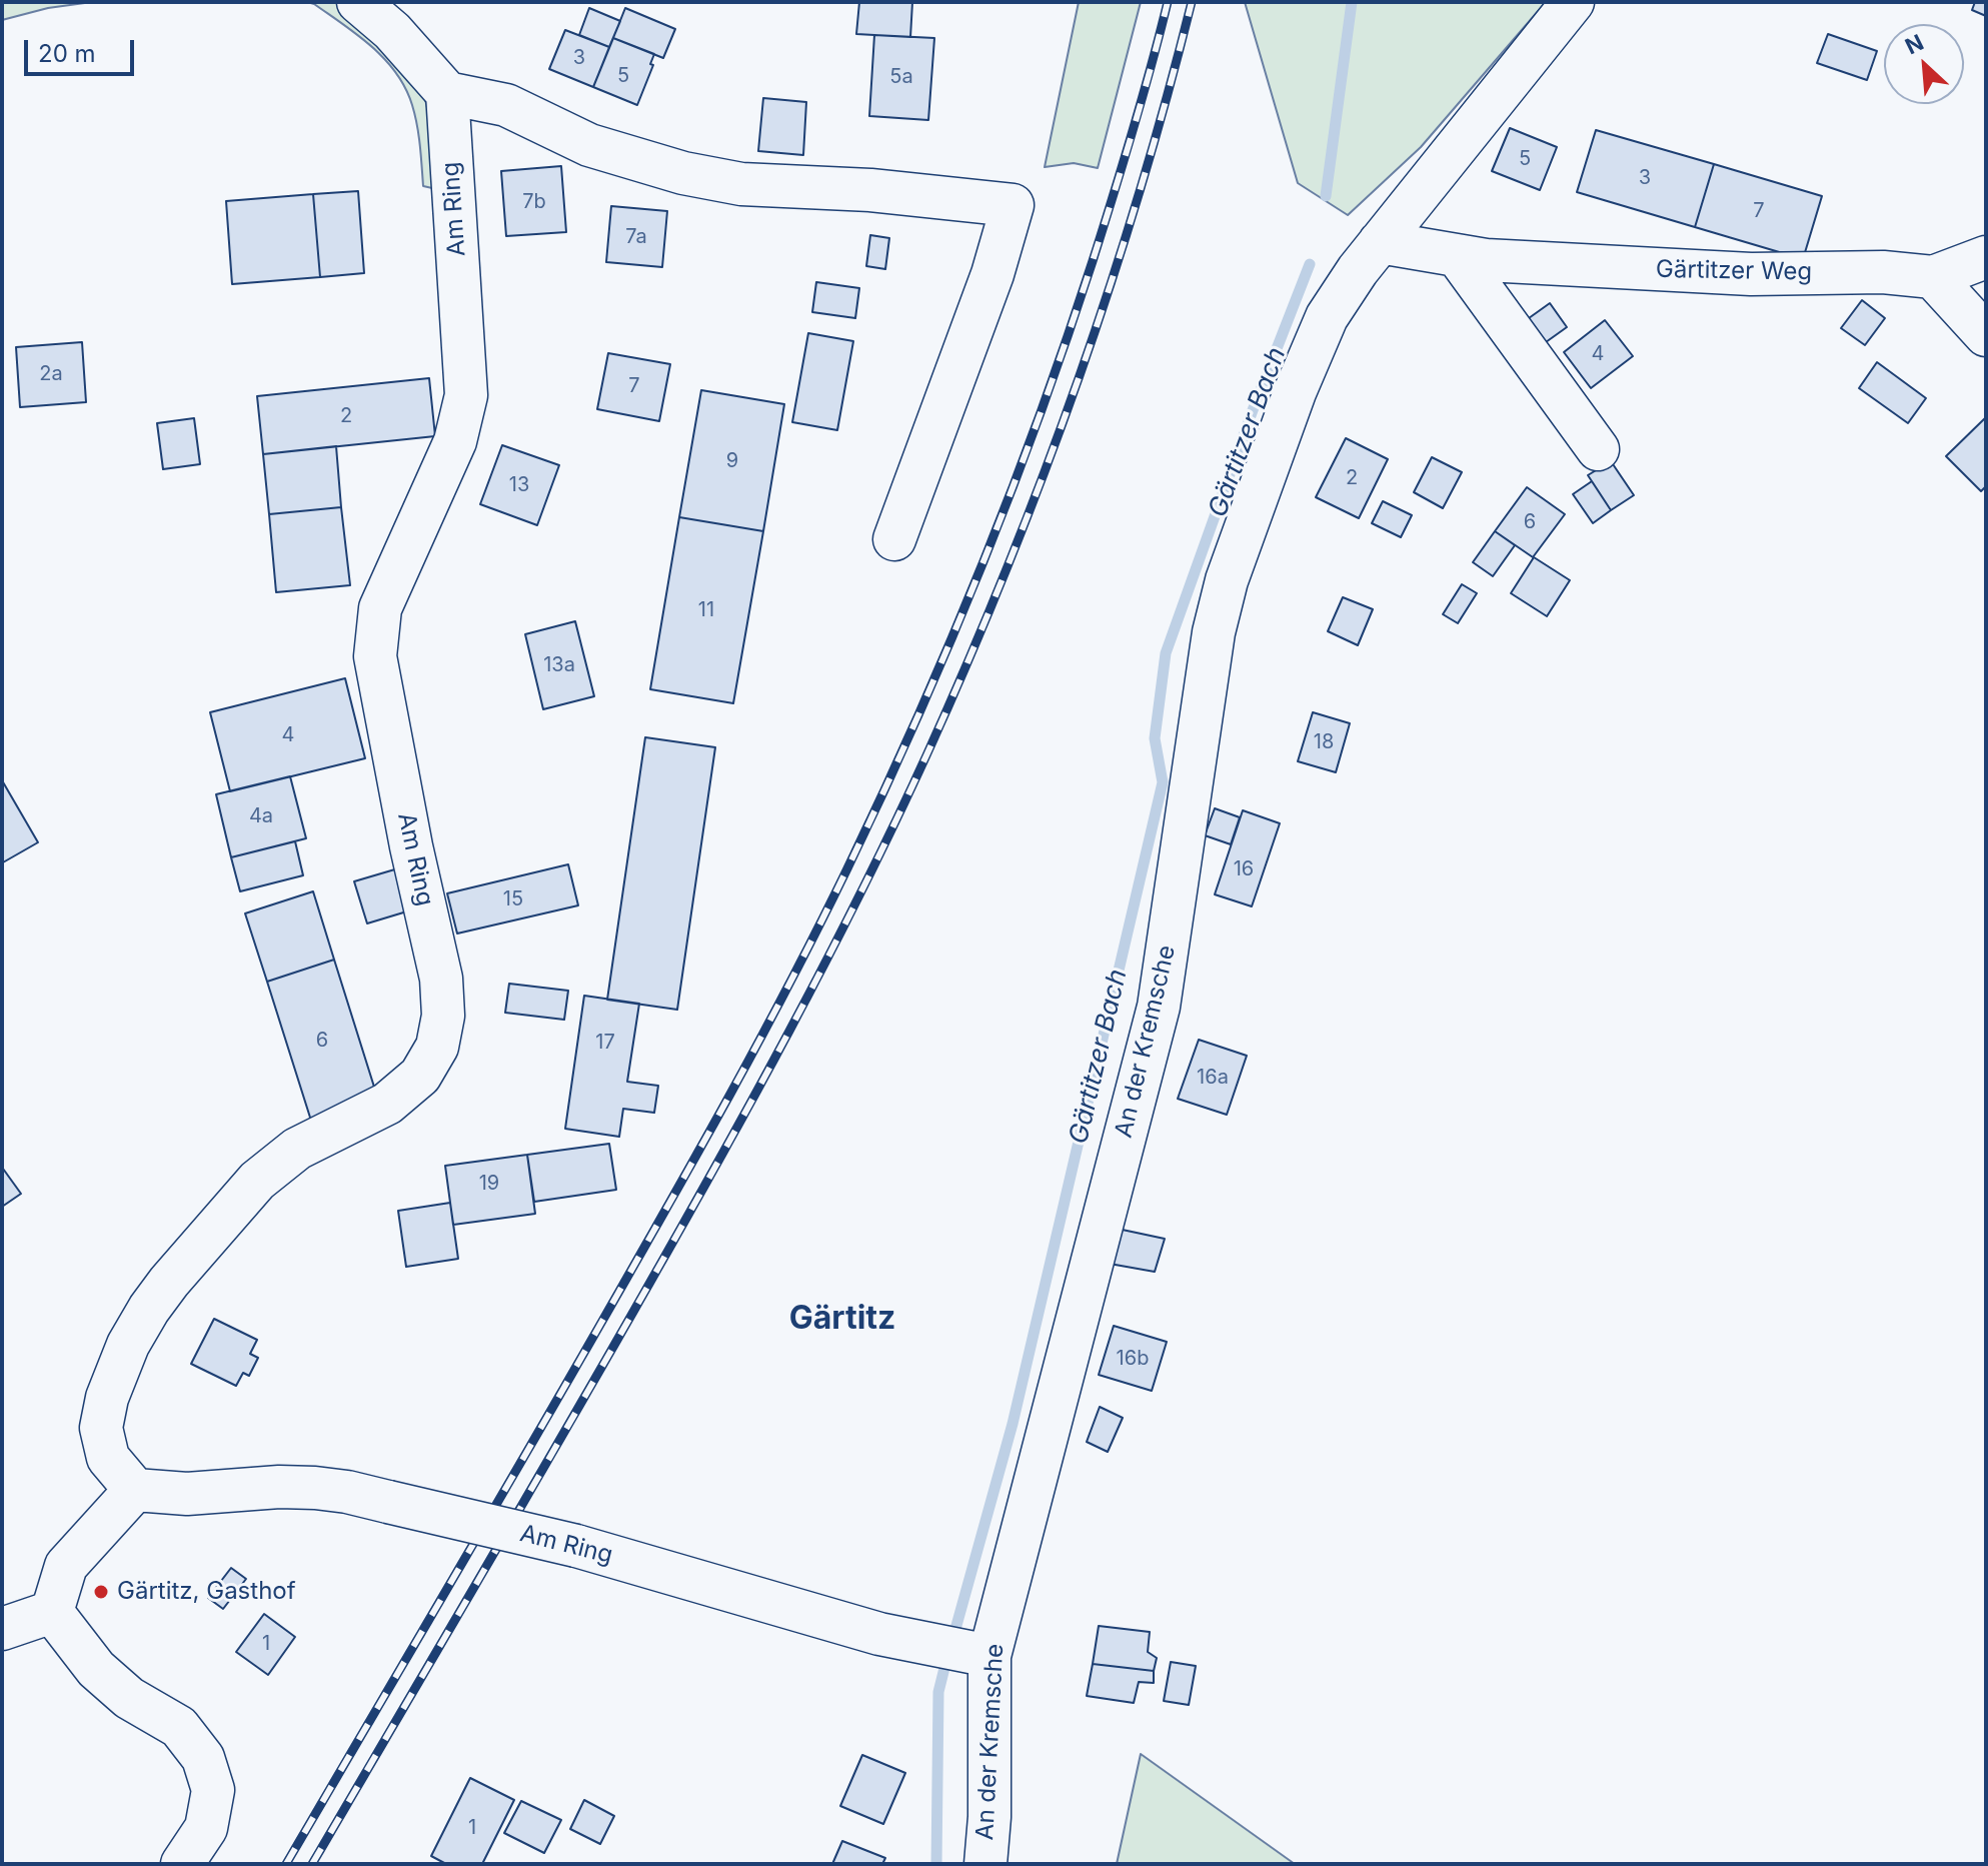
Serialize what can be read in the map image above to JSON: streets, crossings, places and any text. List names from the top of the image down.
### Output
{
  "streets": {
    "street": ["Am Ring", "Gärtitzer Weg", "An der Kremsche"]
  },
  "crossings": [
    ["Am Ring", "An der Kremsche"],
    ["Gärtitzer Weg", "An der Kremsche"]
  ],
  "districts": ["Gärtitz"],
  "water": ["Gärtitzer Bach"],
  "places": ["Gärtitz, Gasthof"],
  "house_numbers": [
    "3",
    "5",
    "5a",
    "5",
    "3",
    "7b",
    "7",
    "7a",
    "4",
    "2a",
    "7",
    "2",
    "9",
    "2",
    "13",
    "6",
    "11",
    "13a",
    "4",
    "18",
    "4a",
    "16",
    "15",
    "6",
    "17",
    "16a",
    "19",
    "16b",
    "1",
    "1"
  ],
  "scale_bar": "20 m",
  "north": "top left"
}
